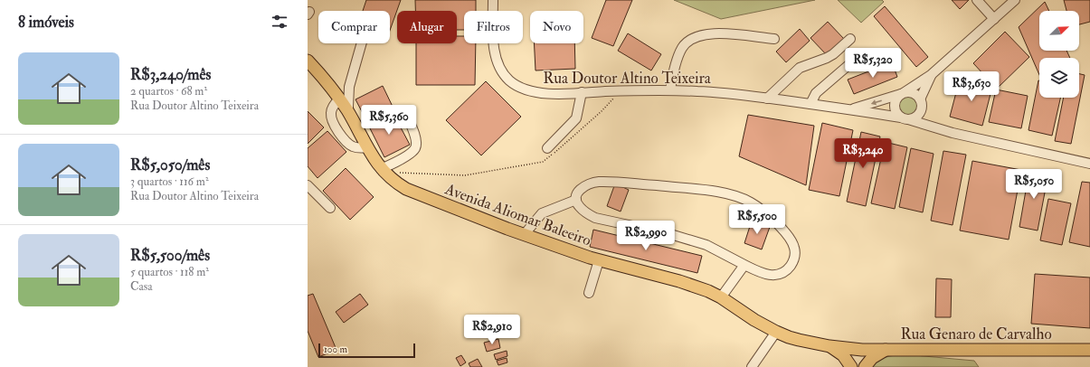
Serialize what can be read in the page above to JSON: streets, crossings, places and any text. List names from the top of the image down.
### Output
{
  "streets": {
    "main road": ["Avenida Aliomar Baleeiro", "Rua Genaro de Carvalho"],
    "street": ["Rua Doutor Altino Teixeira"]
  },
  "crossings": [
    ["Avenida Aliomar Baleeiro", "Rua Genaro de Carvalho"]
  ],
  "scale_bar": "100 m",
  "north": "top right",
  "page": {
    "heading": "8 imóveis",
    "chip": [
      "Comprar",
      "Alugar",
      "Filtros",
      "Novo"
    ],
    "list": [
      {
        "name": "R$3,240/mês",
        "note": "2 quartos · 68 m² · Rua Doutor Altino Teixeira"
      },
      {
        "name": "R$5,050/mês",
        "note": "3 quartos · 116 m² · Rua Doutor Altino Teixeira"
      },
      {
        "name": "R$5,500/mês",
        "note": "5 quartos · 118 m² · Casa"
      }
    ],
    "price": [
      "R$5,320",
      "R$3,630",
      "R$5,360",
      "R$3,240",
      "R$5,050",
      "R$5,500",
      "R$2,990",
      "R$2,910"
    ],
    "scale": "100 m"
  }
}
